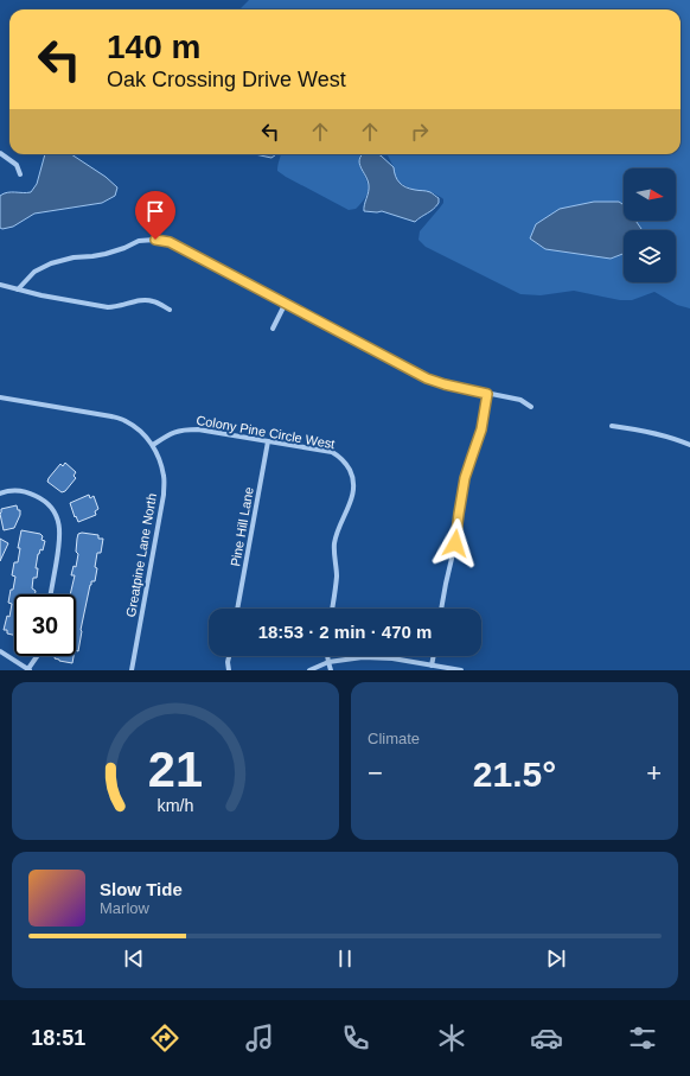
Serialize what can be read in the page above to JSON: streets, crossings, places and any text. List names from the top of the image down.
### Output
{
  "streets": {
    "street": ["Colony Pine Circle West", "Pine Hill Lane", "Greatpine Lane North"]
  },
  "crossings": [
    ["Colony Pine Circle West", "Pine Hill Lane"],
    ["Colony Pine Circle West", "Greatpine Lane North"]
  ],
  "north": "right",
  "page": {
    "turn": ["140 m", "Oak Crossing Drive West"],
    "limit": "30",
    "trip": "18:53 · 2 min · 470 m",
    "tile": "Climate",
    "heat": ["−", "21.5°", "+"],
    "song": ["Slow Tide", "Marlow"],
    "tabs": "18:51",
    "gauge": ["21", "km/h"]
  }
}
